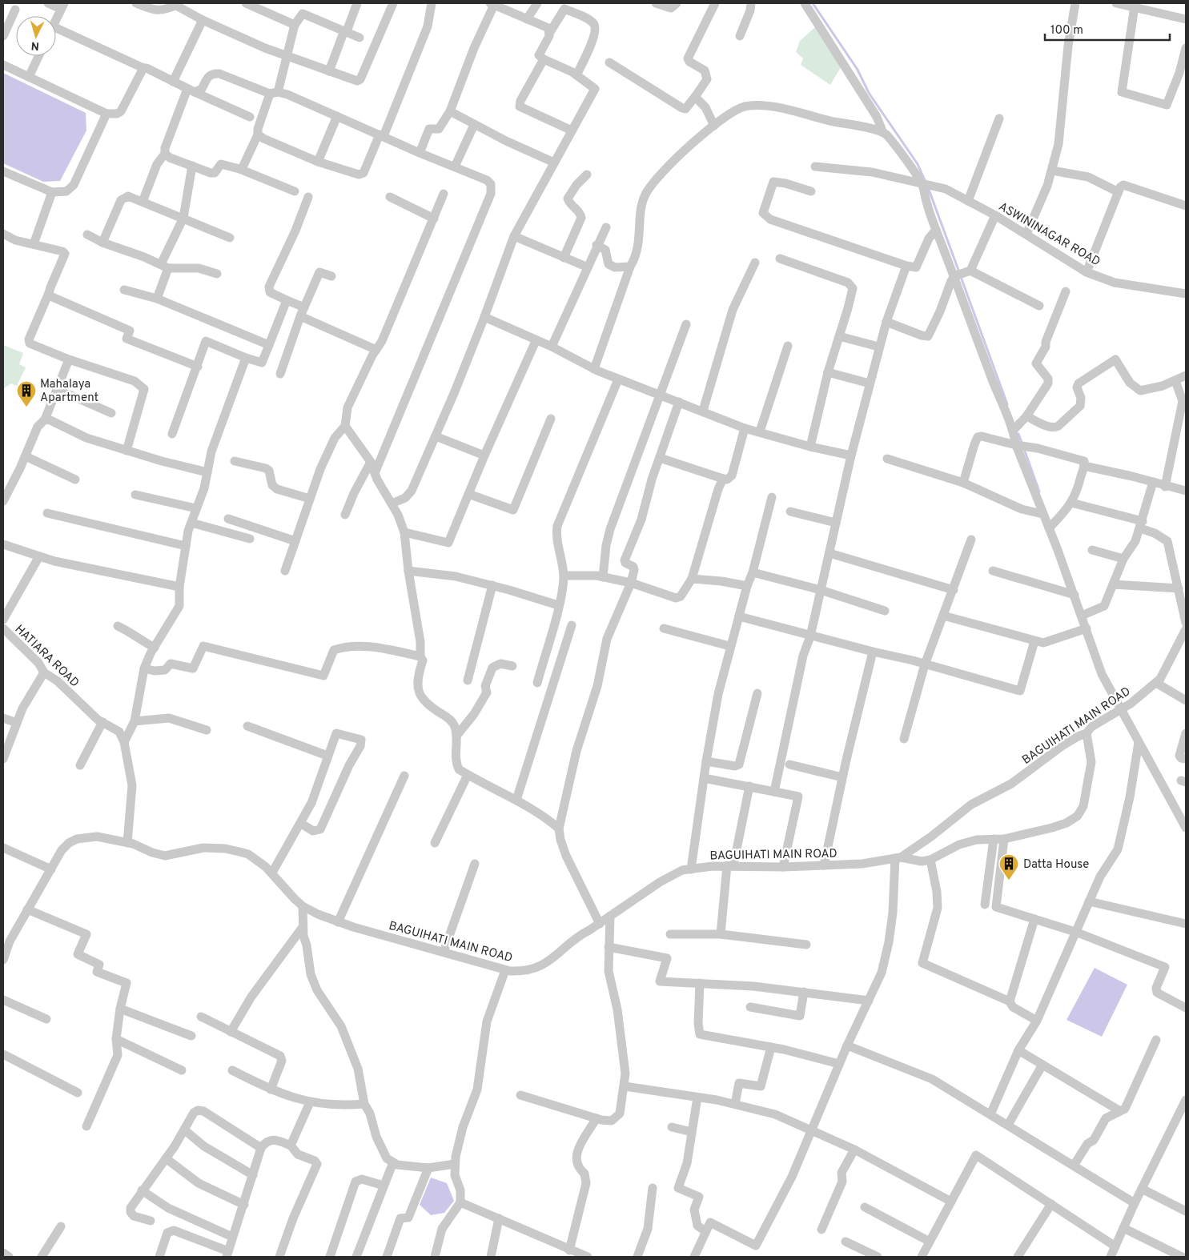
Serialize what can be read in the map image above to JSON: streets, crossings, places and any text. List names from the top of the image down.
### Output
{
  "streets": {
    "street": ["ASWININAGAR ROAD", "HATIARA ROAD", "BAGUIHATI MAIN ROAD"]
  },
  "crossings": [
    ["HATIARA ROAD", "BAGUIHATI MAIN ROAD"]
  ],
  "places": {
    "building": ["Mahalaya Apartment", "Datta House"]
  },
  "scale_bar": "100 m",
  "north": "bottom"
}
